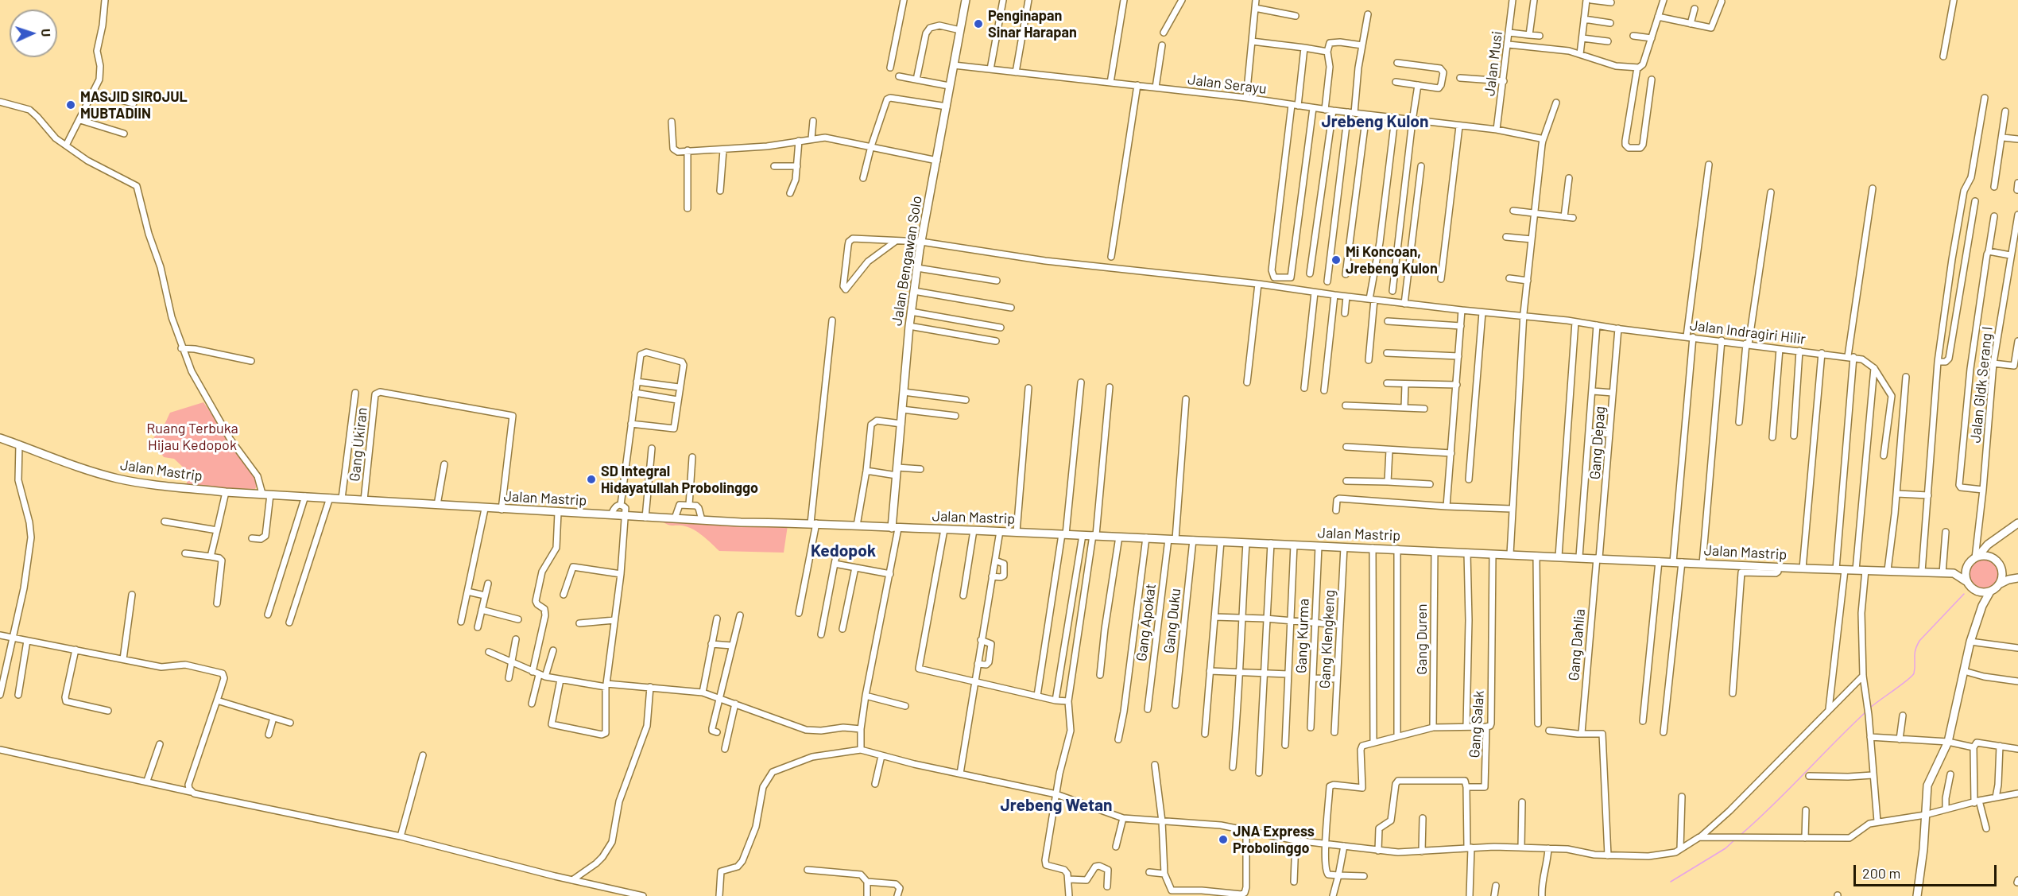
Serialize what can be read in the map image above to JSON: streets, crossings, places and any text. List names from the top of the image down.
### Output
{
  "streets": {
    "main road": ["Jalan Bengawan Solo", "Jalan Mastrip"],
    "street": [
      "Jalan Musi",
      "Jalan Serayu",
      "Jalan Indragiri Hilir",
      "Jalan Gldk Serang I",
      "Gang Depag",
      "Gang Ukiran",
      "Gang Duku",
      "Gang Apokat",
      "Gang Kurma",
      "Gang Klengkeng",
      "Gang Duren",
      "Gang Dahlia",
      "Gang Salak"
    ]
  },
  "crossings": [
    ["Jalan Musi", "Jalan Serayu"],
    ["Jalan Serayu", "Jalan Bengawan Solo"],
    ["Jalan Bengawan Solo", "Jalan Indragiri Hilir"],
    ["Jalan Bengawan Solo", "Jalan Mastrip"],
    ["Jalan Indragiri Hilir", "Gang Depag"],
    ["Jalan Gldk Serang I", "Jalan Mastrip"],
    ["Gang Depag", "Jalan Mastrip"],
    ["Gang Depag", "Gang Dahlia"],
    ["Gang Ukiran", "Jalan Mastrip"],
    ["Jalan Mastrip", "Gang Duku"],
    ["Jalan Mastrip", "Gang Apokat"],
    ["Jalan Mastrip", "Gang Kurma"],
    ["Jalan Mastrip", "Gang Klengkeng"],
    ["Jalan Mastrip", "Gang Duren"],
    ["Jalan Mastrip", "Gang Dahlia"],
    ["Jalan Mastrip", "Gang Salak"]
  ],
  "districts": ["Jrebeng Kulon", "Kedopok", "Jrebeng Wetan"],
  "parks": ["Ruang Terbuka Hijau Kedopok"],
  "places": [
    "Penginapan Sinar Harapan",
    "MASJID SIROJUL MUBTADIIN",
    "Mi Koncoan, Jrebeng Kulon",
    "SD Integral Hidayatullah Probolinggo",
    "JNA Express Probolinggo"
  ],
  "scale_bar": "200 m",
  "north": "right"
}
